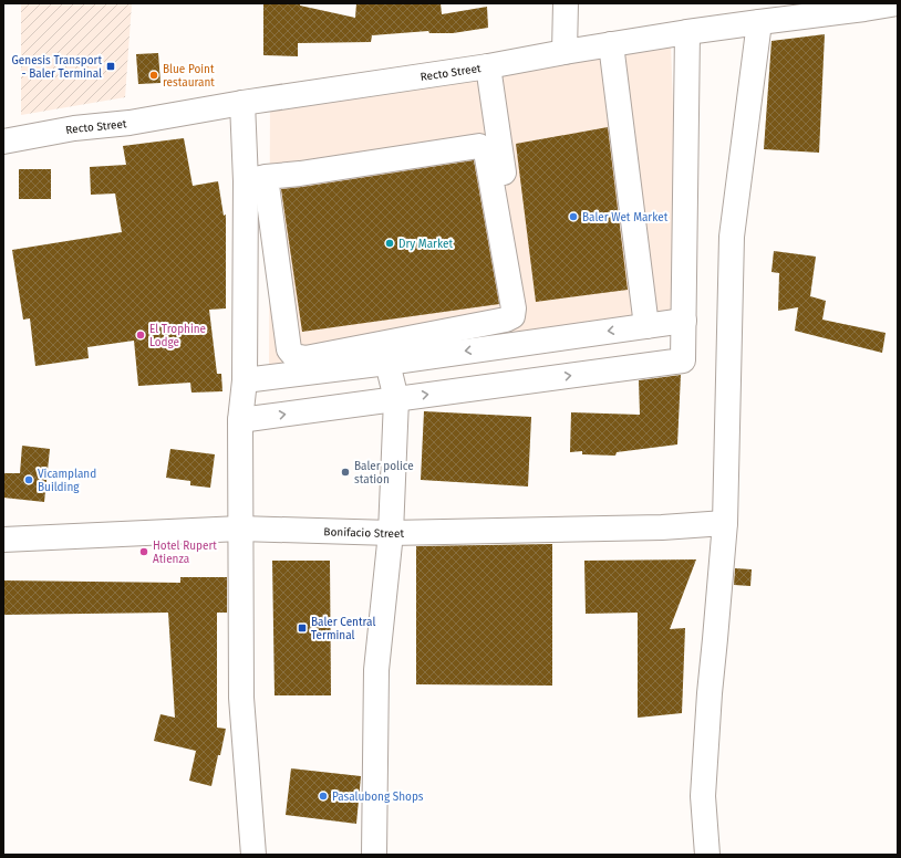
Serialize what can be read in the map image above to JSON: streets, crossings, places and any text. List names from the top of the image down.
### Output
{
  "streets": {
    "street": ["Recto Street", "Bonifacio Street"]
  },
  "places": {
    "transit": ["Genesis Transport - Baler Terminal", "Baler Central Terminal"],
    "other": [
      "Blue Point restaurant",
      "Baler Wet Market",
      "Dry Market",
      "El Trophine Lodge",
      "Baler police station",
      "Vicampland Building",
      "Hotel Rupert Atienza",
      "Pasalubong Shops"
    ]
  }
}
